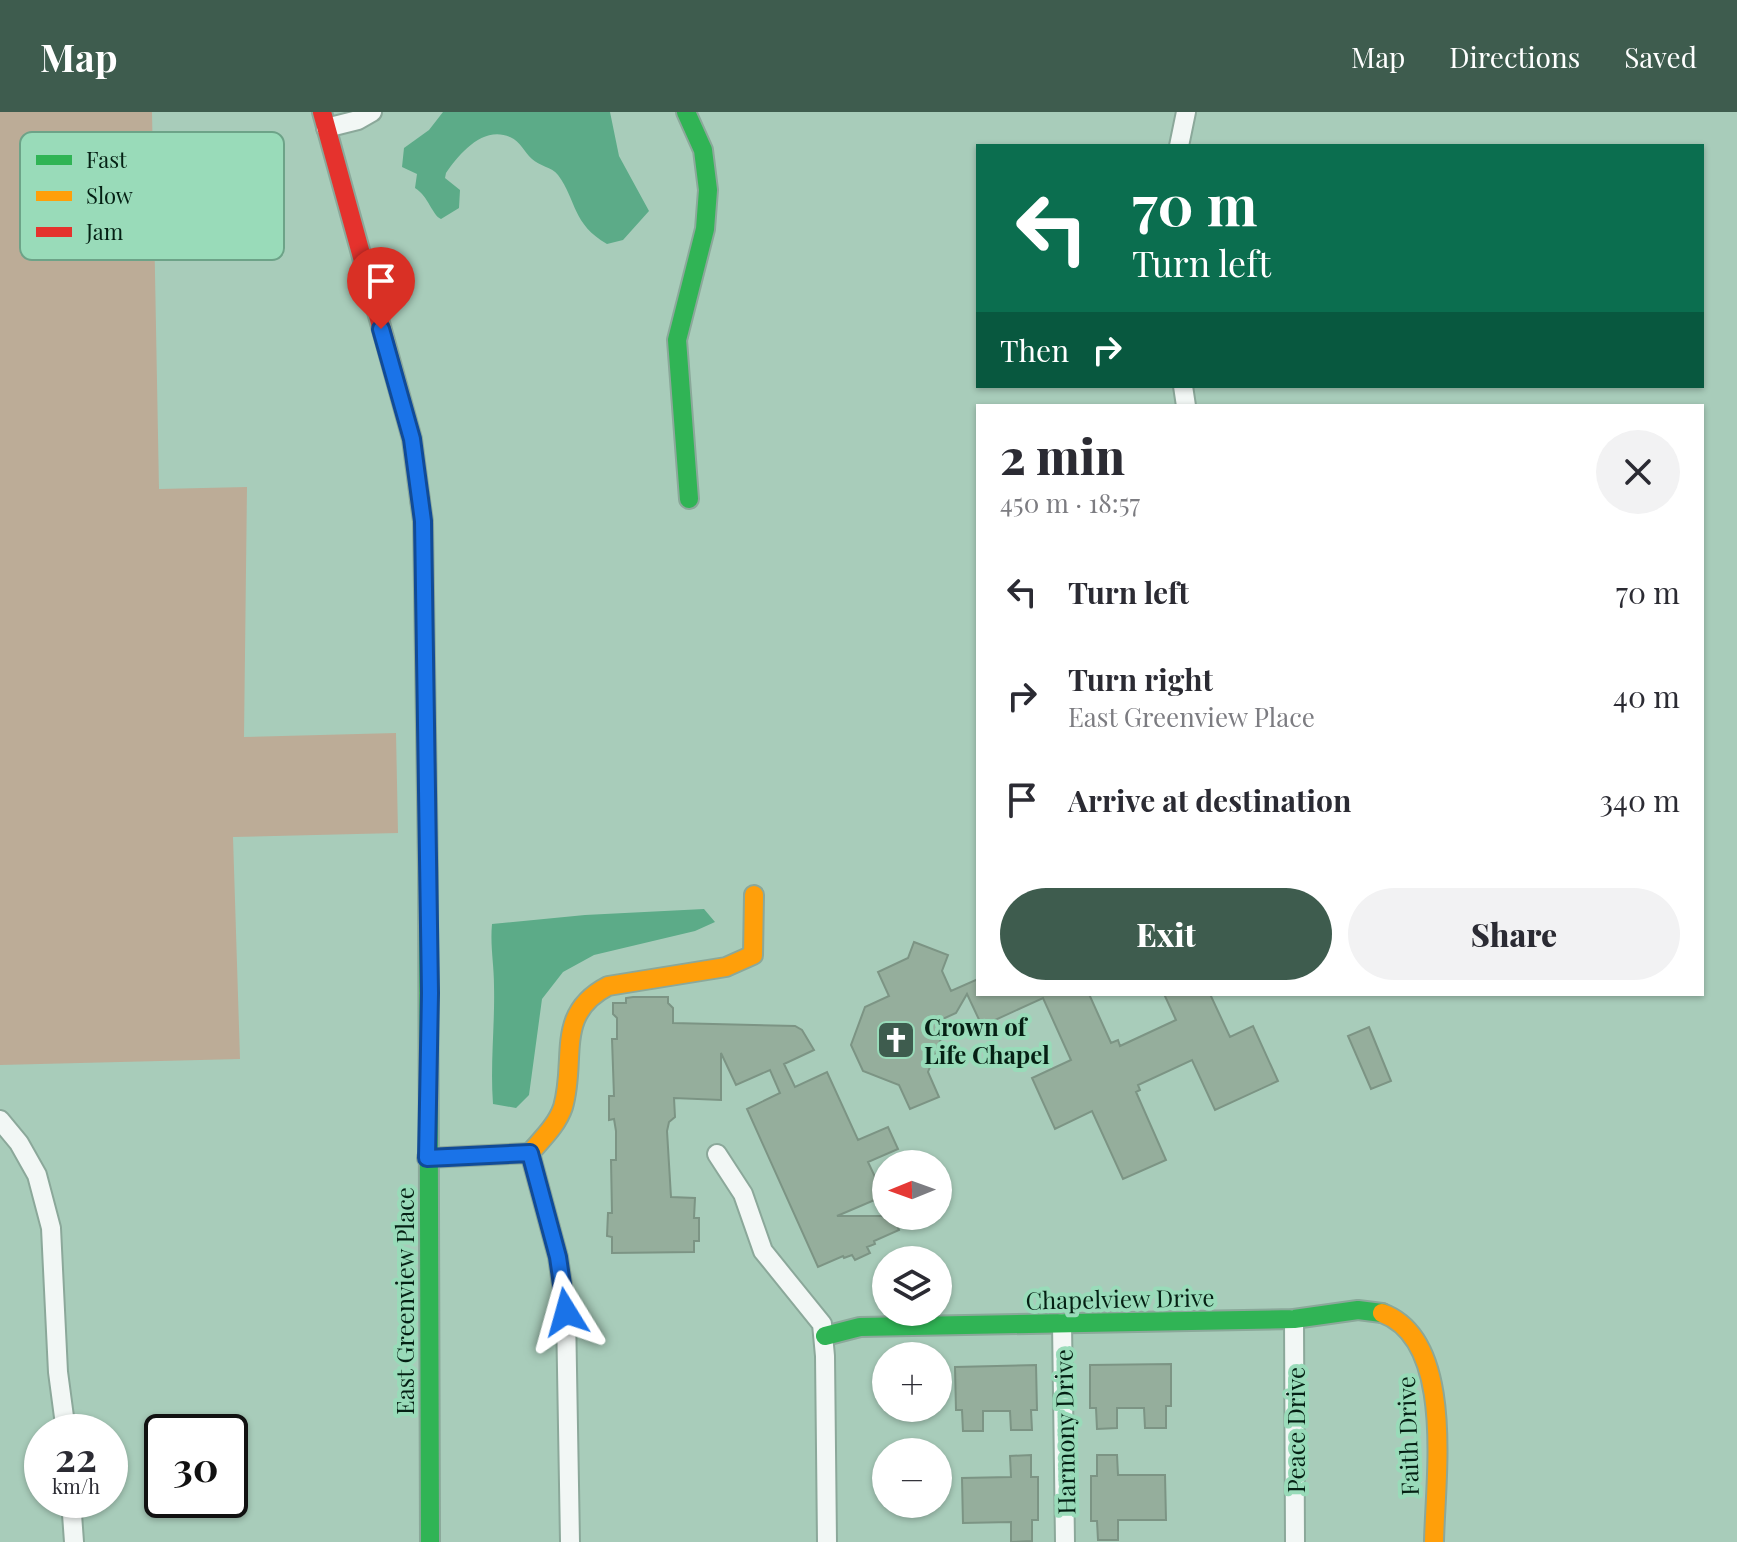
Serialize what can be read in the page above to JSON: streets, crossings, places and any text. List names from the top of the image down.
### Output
{
  "streets": {
    "street": [
      "Chapelview Drive",
      "East Greenview Place",
      "Peace Drive",
      "Harmony Drive",
      "Faith Drive"
    ]
  },
  "crossings": [
    ["Chapelview Drive", "Peace Drive"],
    ["Chapelview Drive", "Harmony Drive"],
    ["Chapelview Drive", "Faith Drive"]
  ],
  "places": {
    "church": ["Crown of Life Chapel"]
  },
  "legend": ["Fast", "Slow", "Jam"],
  "north": "left",
  "page": {
    "header": "Map",
    "nav": ["Map", "Directions", "Saved"],
    "turn": ["70 m", "Turn left"],
    "then": "Then",
    "heading": ["2 min", "450 m · 18:57"],
    "list": [
      {
        "name": "Turn left",
        "value": "70 m"
      },
      {
        "name": "Turn right",
        "note": "East Greenview Place",
        "value": "40 m"
      },
      {
        "name": "Arrive at destination",
        "value": "340 m"
      }
    ],
    "buttons": ["Exit", "Share"],
    "map_buttons": ["+", "−"],
    "speed": "22 km/h",
    "limit": "30"
  }
}
